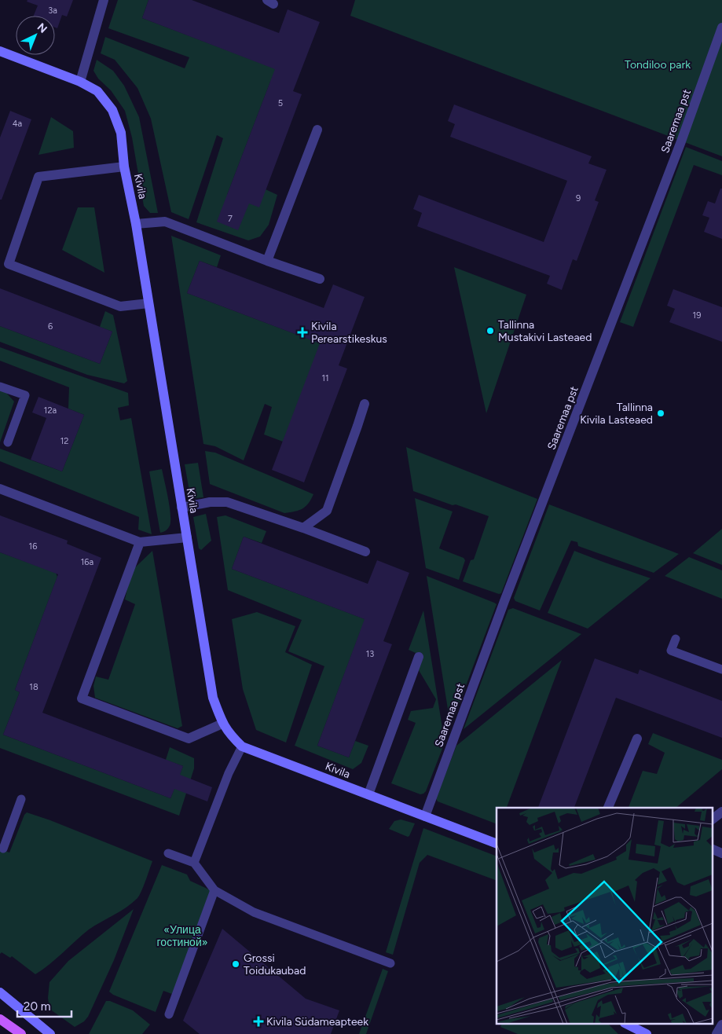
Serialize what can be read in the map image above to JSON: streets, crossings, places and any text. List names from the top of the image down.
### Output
{
  "streets": {
    "street": ["Saaremaa pst", "Kivila"]
  },
  "crossings": [
    ["Saaremaa pst", "Kivila"]
  ],
  "parks": ["Tondiloo park", "«Улица гостиной»"],
  "places": {
    "other": ["Tallinna Mustakivi Lasteaed", "Tallinna Kivila Lasteaed", "Grossi Toidukaubad"],
    "health": ["Kivila Perearstikeskus", "Kivila Südameapteek"]
  },
  "house_numbers": [
    "3a",
    "5",
    "4a",
    "9",
    "7",
    "19",
    "6",
    "11",
    "12a",
    "12",
    "16",
    "16a",
    "13",
    "18"
  ],
  "scale_bar": "20 m",
  "north": "top right"
}
